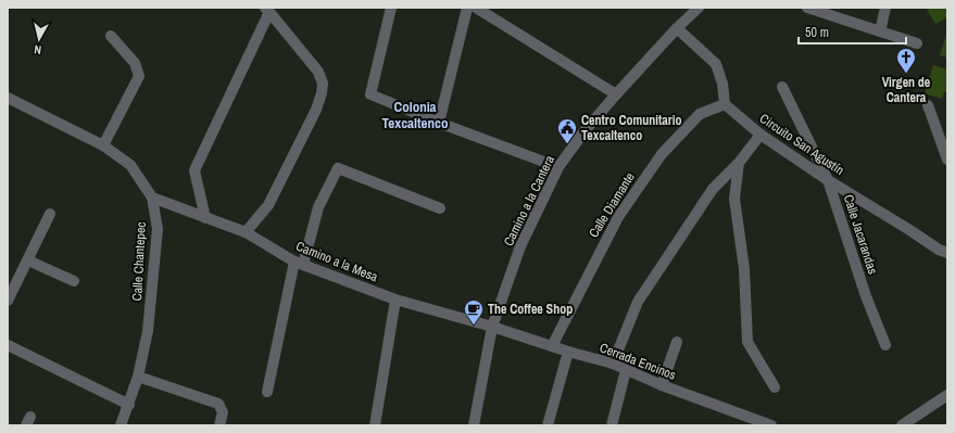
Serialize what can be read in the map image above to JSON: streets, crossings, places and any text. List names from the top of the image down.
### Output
{
  "streets": {
    "street": [
      "Circuito San Agustín",
      "Camino a la Cantera",
      "Calle Diamante",
      "Calle Jacarandas",
      "Calle Chantepec",
      "Camino a la Mesa",
      "Cerrada Encinos"
    ]
  },
  "crossings": [
    ["Circuito San Agustín", "Calle Diamante"],
    ["Circuito San Agustín", "Calle Jacarandas"],
    ["Camino a la Cantera", "Camino a la Mesa"],
    ["Camino a la Cantera", "Cerrada Encinos"],
    ["Calle Diamante", "Cerrada Encinos"],
    ["Calle Chantepec", "Camino a la Mesa"],
    ["Camino a la Mesa", "Cerrada Encinos"]
  ],
  "districts": ["Colonia Texcaltenco"],
  "places": {
    "church": ["Virgen de Cantera"],
    "public building": ["Centro Comunitario Texcaltenco"],
    "cafe": ["The Coffee Shop"]
  },
  "scale_bar": "50 m",
  "north": "bottom"
}
